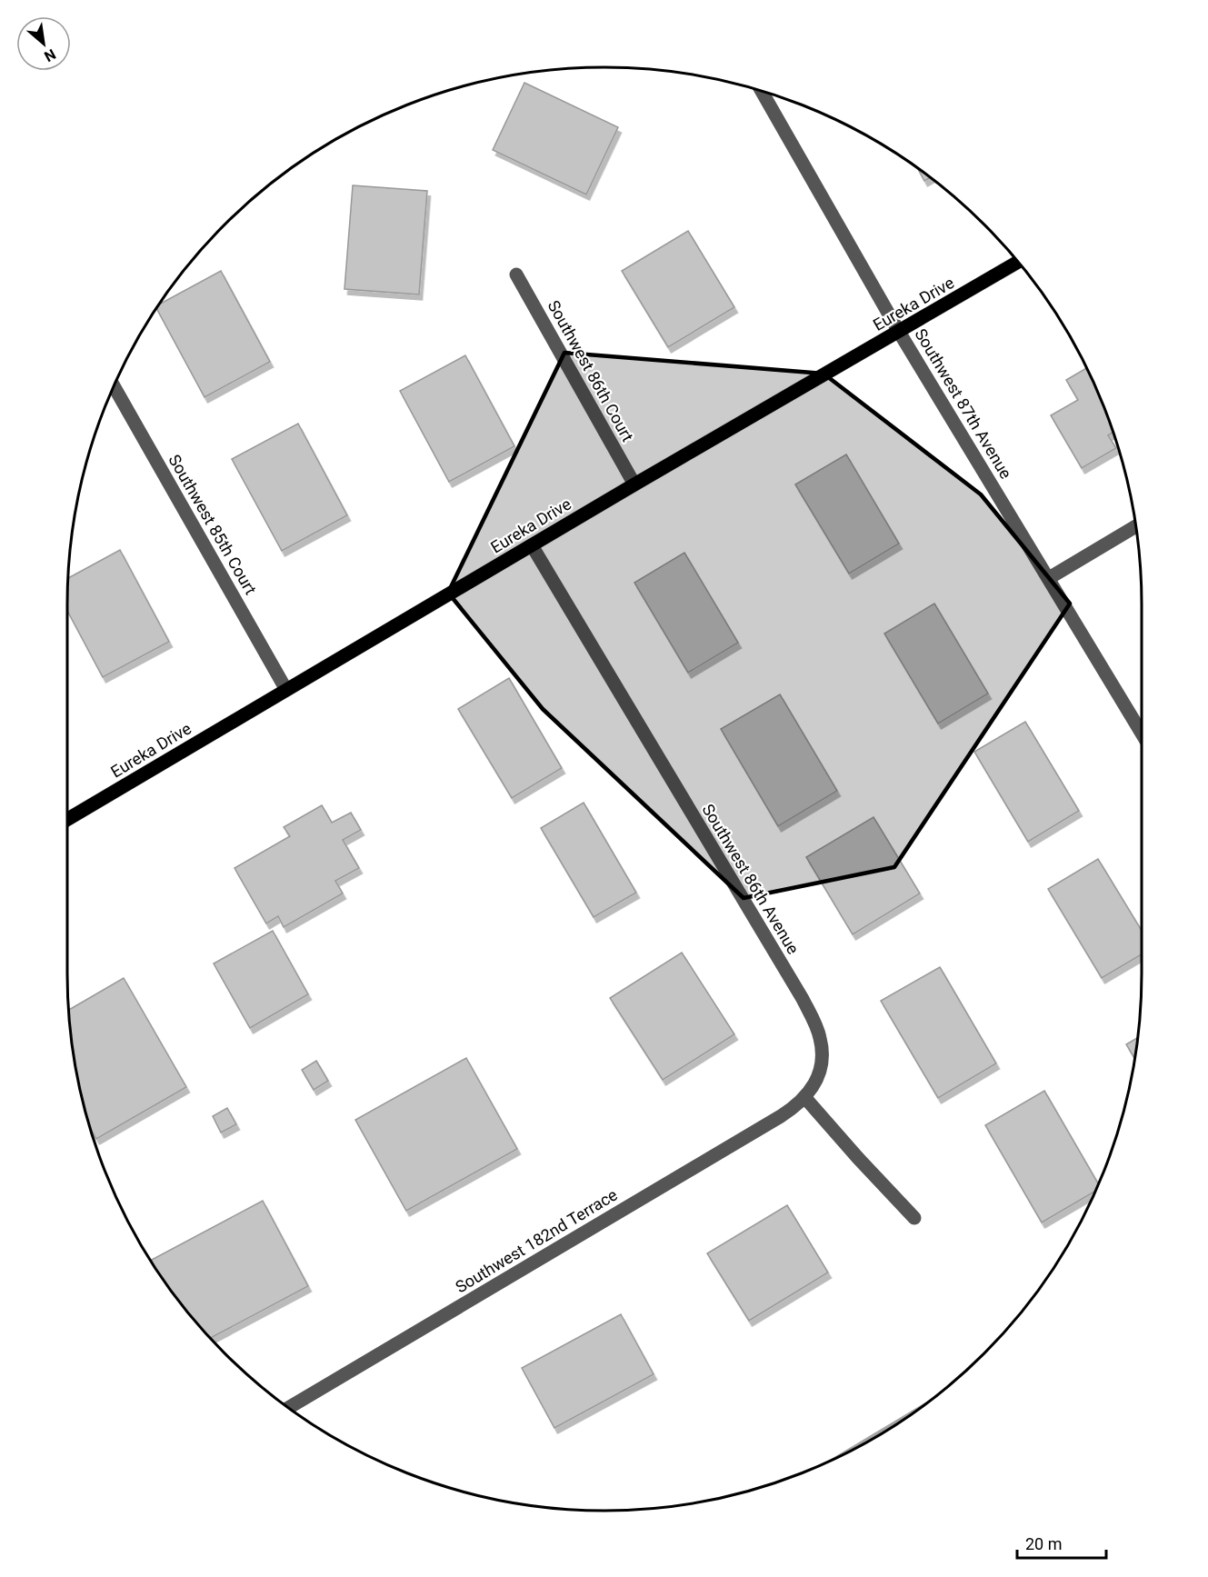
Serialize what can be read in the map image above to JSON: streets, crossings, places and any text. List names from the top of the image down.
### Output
{
  "streets": {
    "main road": ["Eureka Drive"],
    "street": [
      "Southwest 86th Court",
      "Southwest 87th Avenue",
      "Southwest 85th Court",
      "Southwest 86th Avenue",
      "Southwest 182nd Terrace"
    ]
  },
  "crossings": [
    ["Eureka Drive", "Southwest 86th Court"],
    ["Eureka Drive", "Southwest 87th Avenue"],
    ["Eureka Drive", "Southwest 85th Court"],
    ["Eureka Drive", "Southwest 86th Avenue"],
    ["Southwest 86th Avenue", "Southwest 182nd Terrace"]
  ],
  "scale_bar": "20 m",
  "north": "bottom right"
}
